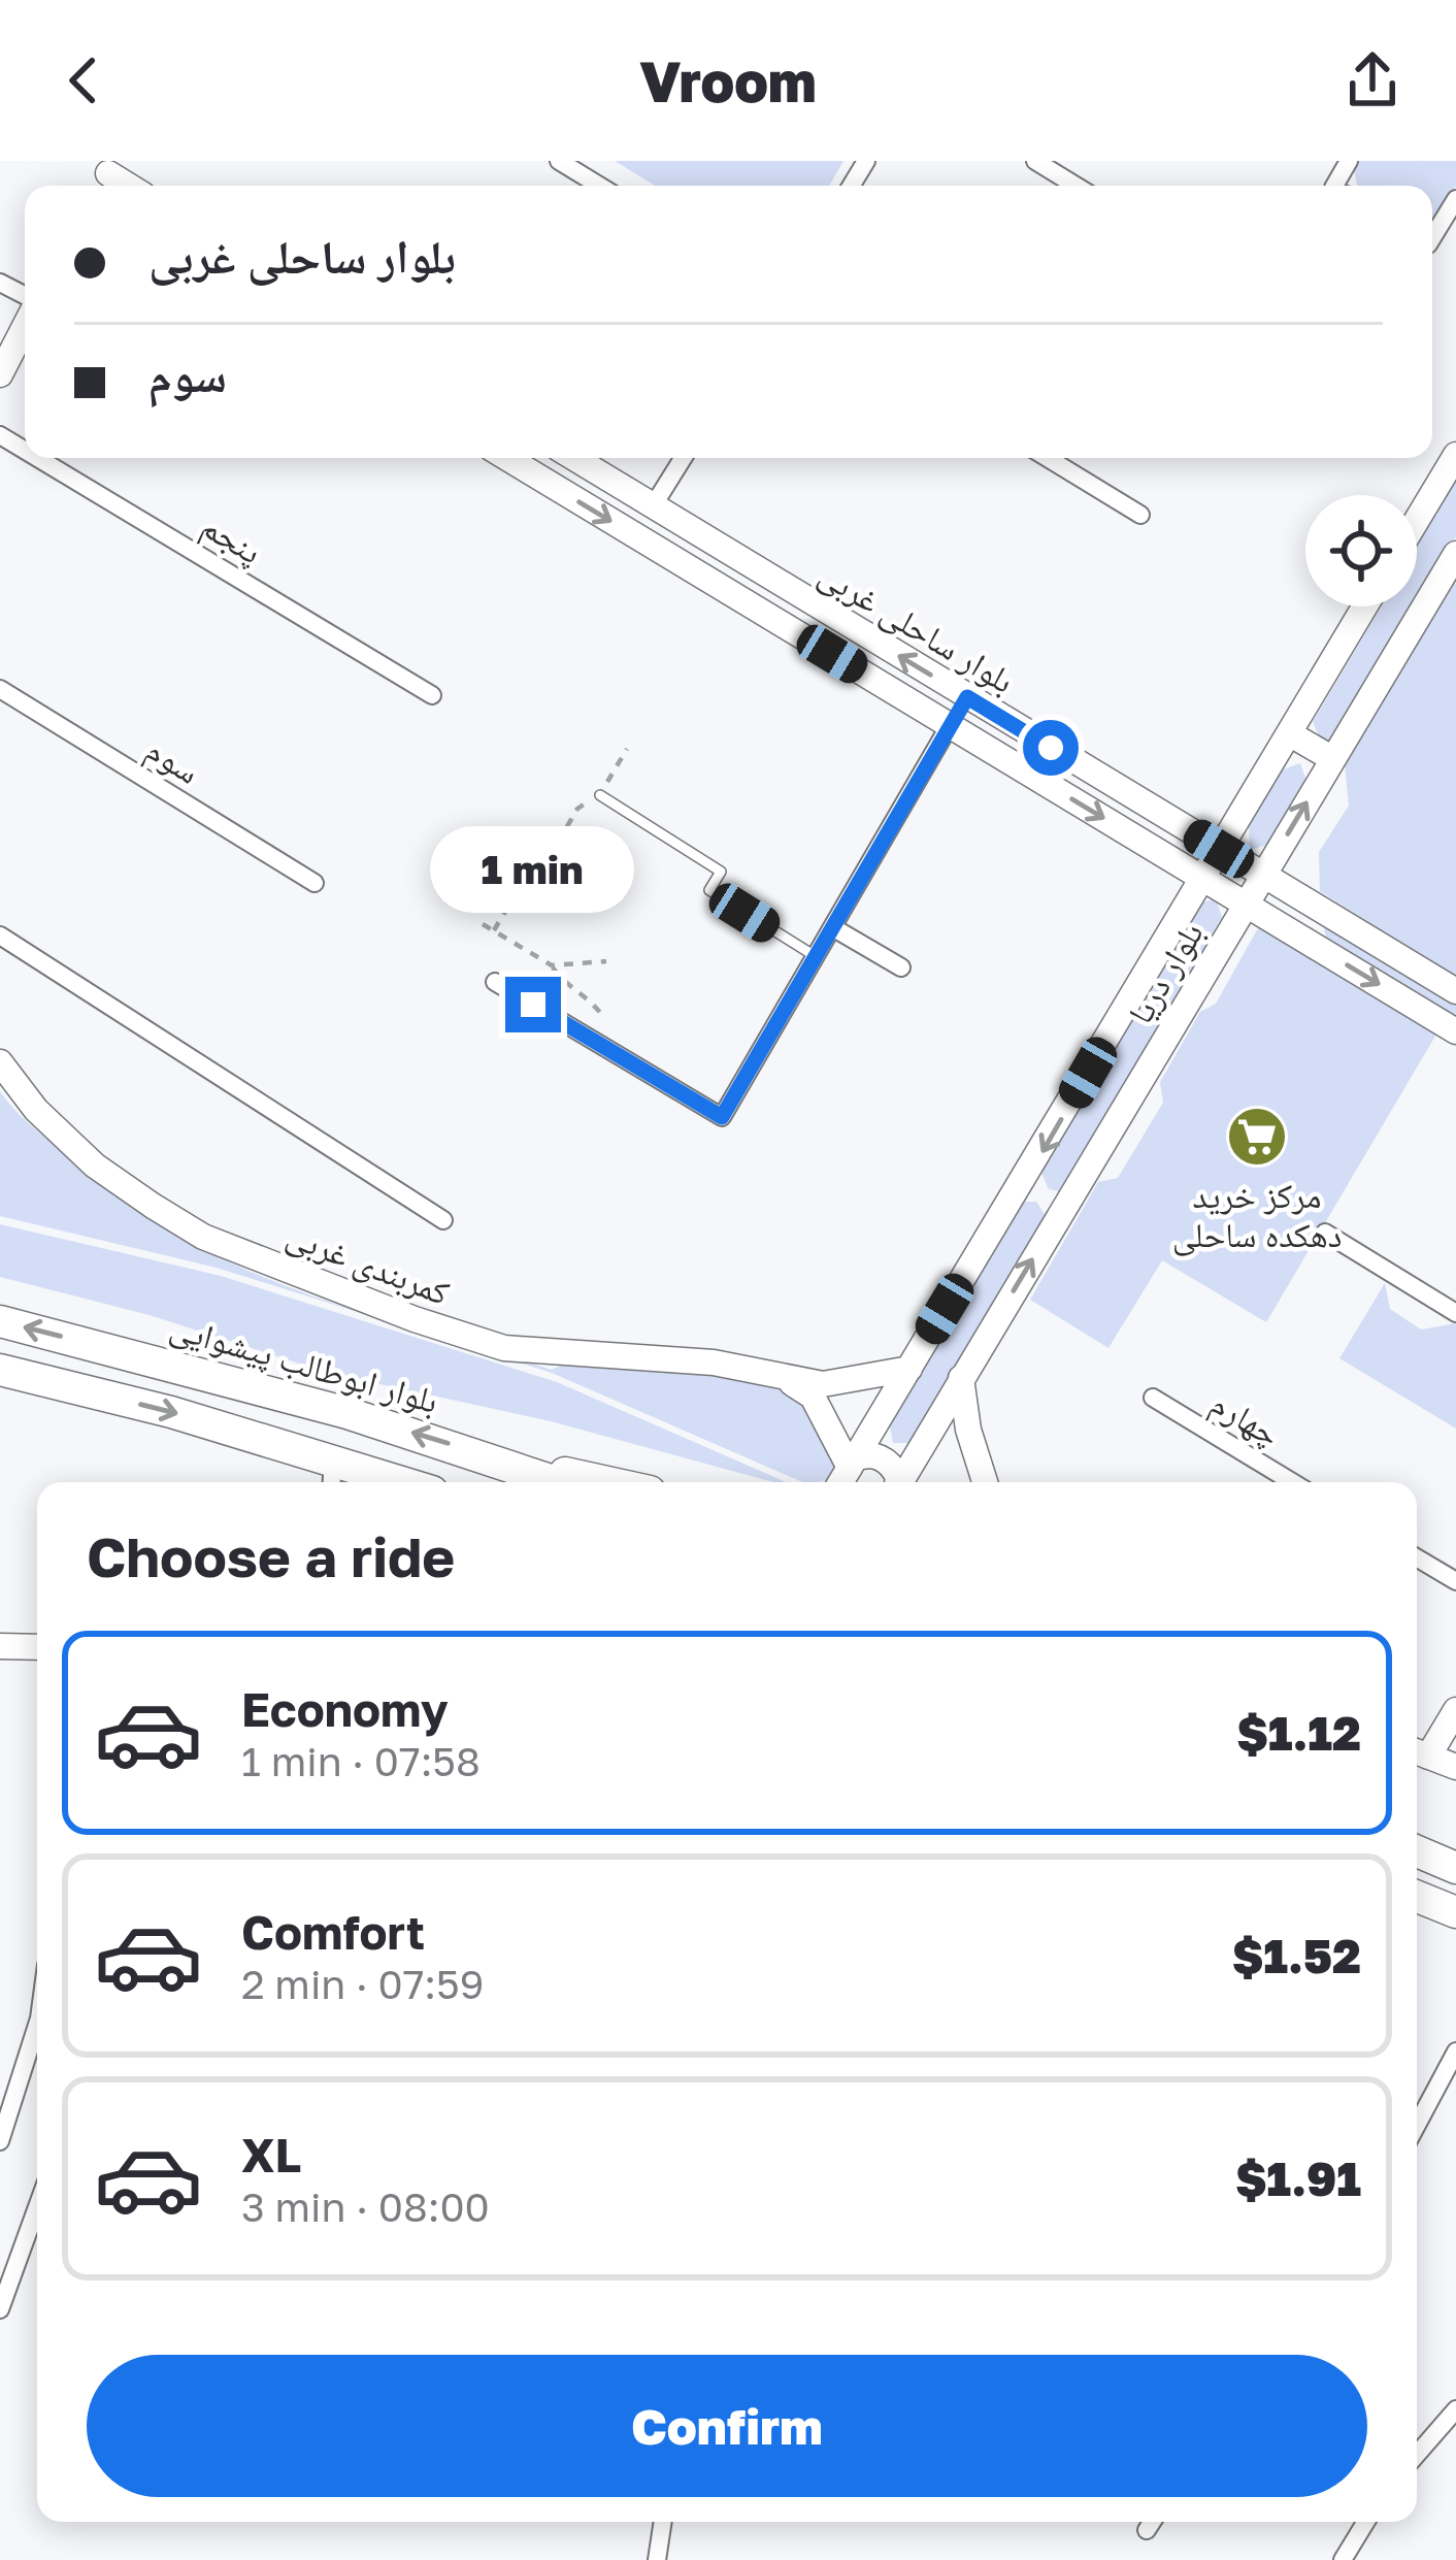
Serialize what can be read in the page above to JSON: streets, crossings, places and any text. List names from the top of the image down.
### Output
{
  "streets": {
    "highway": ["بلوار ابوطالب پیشوایی"],
    "street": [
      "پنجم",
      "بلوار ساحلی غربی",
      "سوم",
      "بلوار دریا",
      "کمربندی غربی",
      "چهارم"
    ]
  },
  "crossings": [
    ["بلوار ساحلی غربی", "بلوار دریا"],
    ["بلوار دریا", "کمربندی غربی"]
  ],
  "places": {
    "supermarket": ["مرکز خرید دهکده ساحلی"]
  },
  "page": {
    "header": "Vroom",
    "banner": ["بلوار ساحلی غربی", "سوم"],
    "bubble": "1 min",
    "heading": "Choose a ride",
    "list": [
      {
        "name": "Economy",
        "note": "1 min · 07:58",
        "value": "$1.12"
      },
      {
        "name": "Comfort",
        "note": "2 min · 07:59",
        "value": "$1.52"
      },
      {
        "name": "XL",
        "note": "3 min · 08:00",
        "value": "$1.91"
      }
    ],
    "buttons": "Confirm"
  }
}
